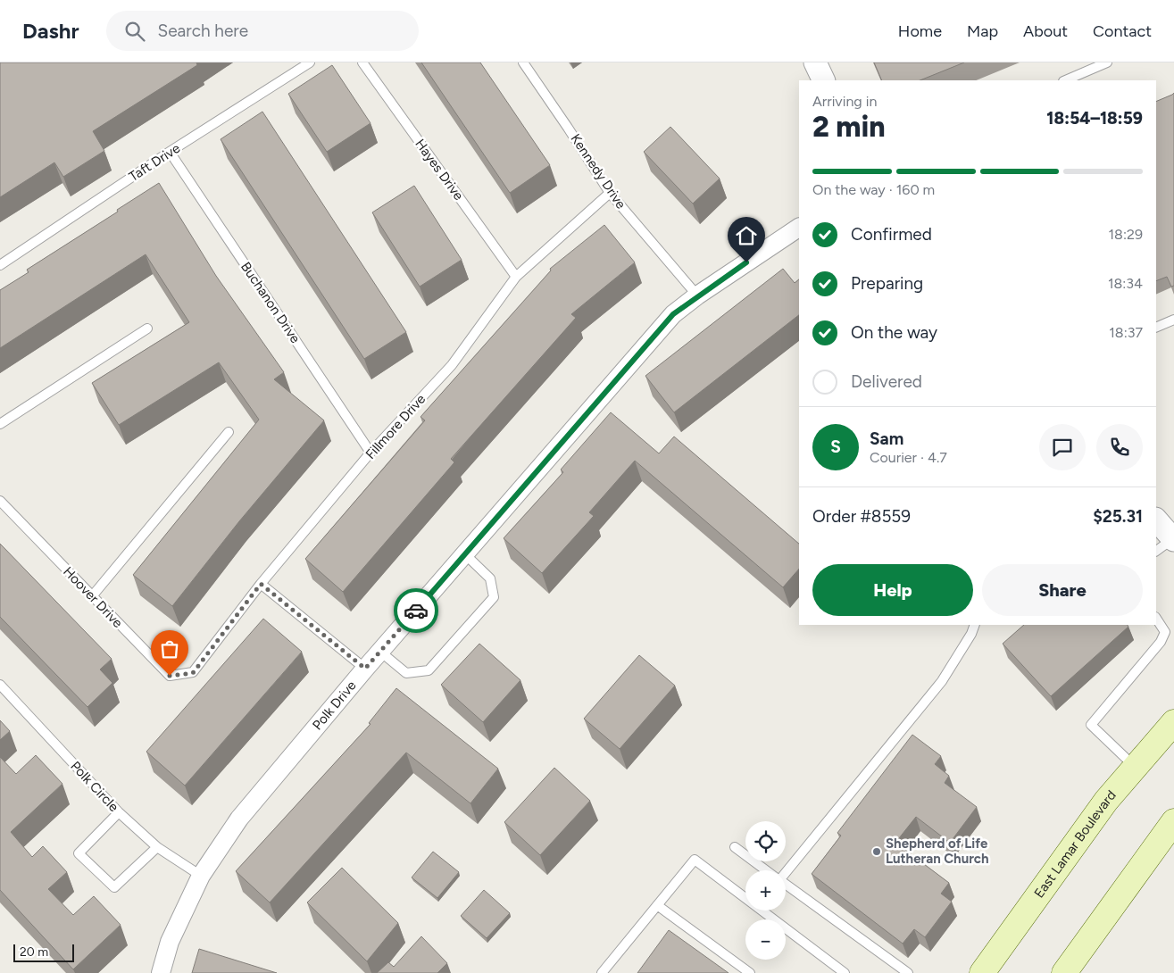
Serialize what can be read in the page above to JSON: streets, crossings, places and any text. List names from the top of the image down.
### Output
{
  "streets": {
    "main road": ["East Lamar Boulevard"],
    "street": ["Polk Drive"],
    "lane": [
      "Taft Drive",
      "Hayes Drive",
      "Kennedy Drive",
      "Buchanon Drive",
      "Fillmore Drive",
      "Hoover Drive",
      "Polk Circle"
    ]
  },
  "crossings": [
    ["Taft Drive", "Buchanon Drive"],
    ["Hayes Drive", "Fillmore Drive"],
    ["Kennedy Drive", "Fillmore Drive"],
    ["Kennedy Drive", "Polk Drive"],
    ["Buchanon Drive", "Fillmore Drive"],
    ["Fillmore Drive", "Hoover Drive"],
    ["Polk Drive", "Polk Circle"]
  ],
  "places": ["Shepherd of Life Lutheran Church"],
  "scale_bar": "20 m",
  "page": {
    "header": "Dashr",
    "search": "Search here",
    "nav": [
      "Home",
      "Map",
      "About",
      "Contact"
    ],
    "heading": ["2 min", "Arriving in", "18:54–18:59"],
    "panel": [
      "Sam",
      "Courier · 4.7",
      "Order #8559",
      "$25.31"
    ],
    "bar": "On the way · 160 m",
    "list": [
      ["Confirmed", "18:29"],
      ["Preparing", "18:34"],
      ["On the way", "18:37"],
      "Delivered"
    ],
    "round": "S",
    "buttons": ["Help", "Share"],
    "map_buttons": ["+", "−"],
    "scale": "20 m"
  }
}
